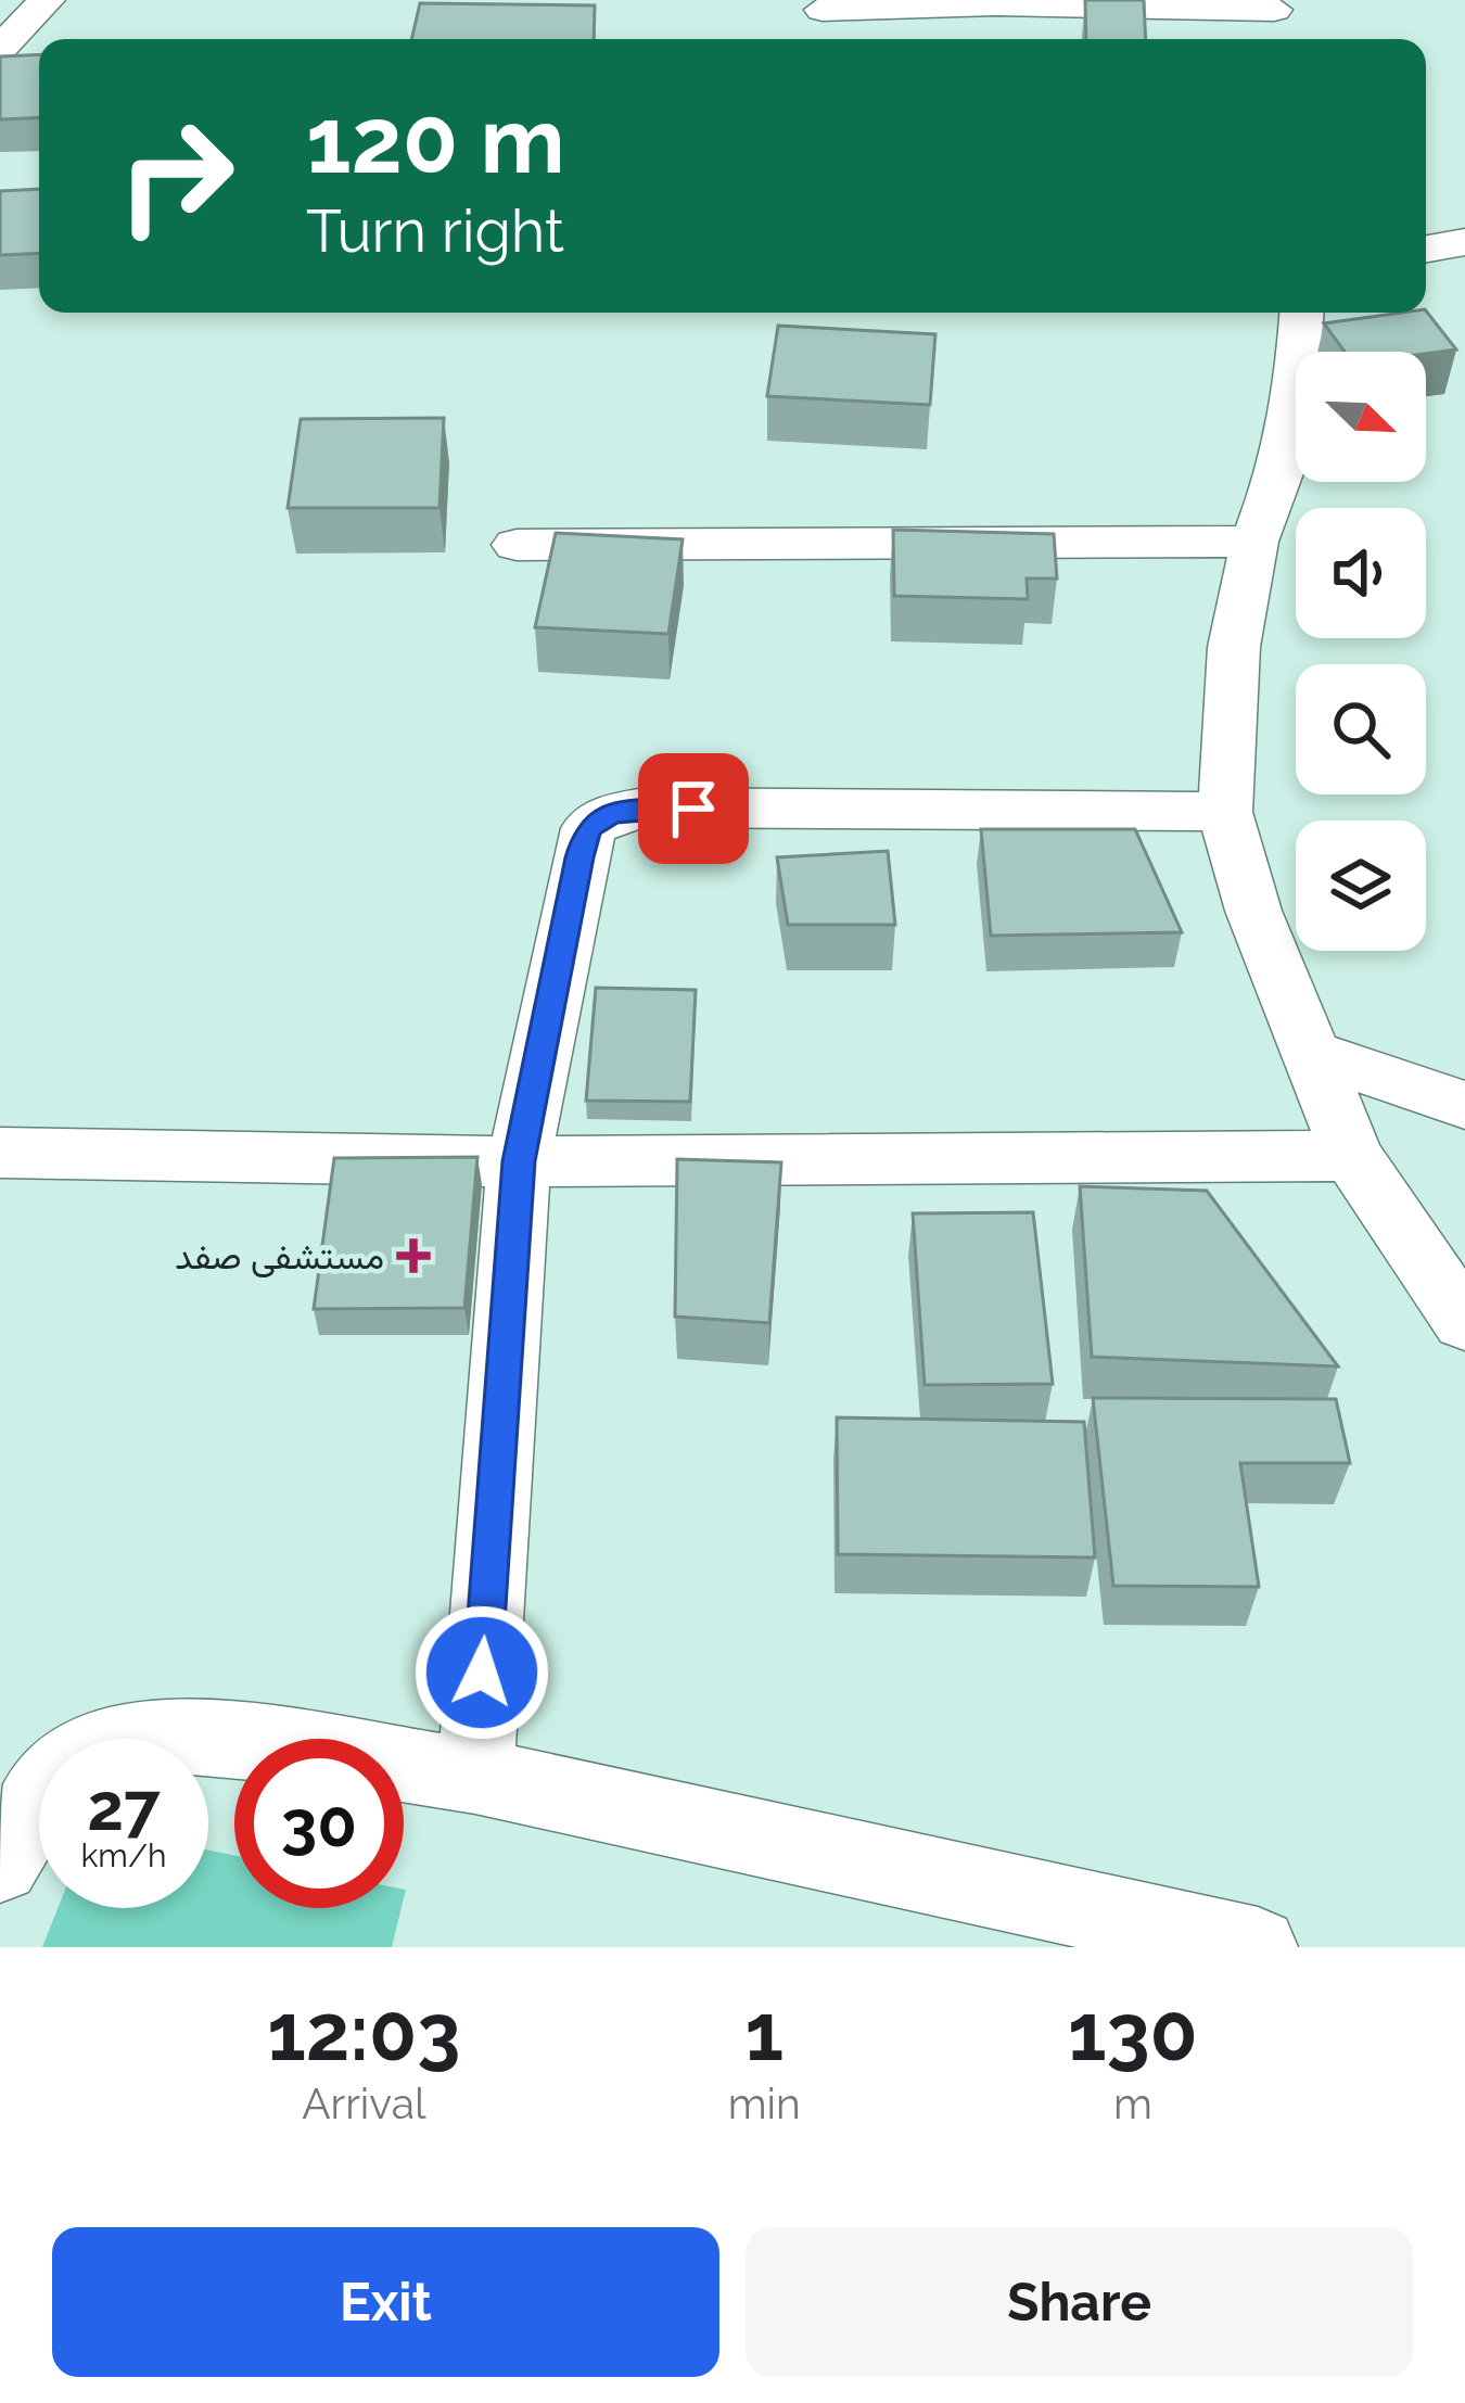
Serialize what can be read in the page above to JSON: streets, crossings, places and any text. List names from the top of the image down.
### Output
{
  "places": {
    "health": ["مستشفى صفد"]
  },
  "north": "bottom right",
  "page": {
    "turn": ["120 m", "Turn right"],
    "speed": "27 km/h",
    "limit": "30",
    "eta": [
      "12:03",
      "Arrival",
      "1",
      "min",
      "130",
      "m"
    ],
    "buttons": ["Exit", "Share"]
  }
}
